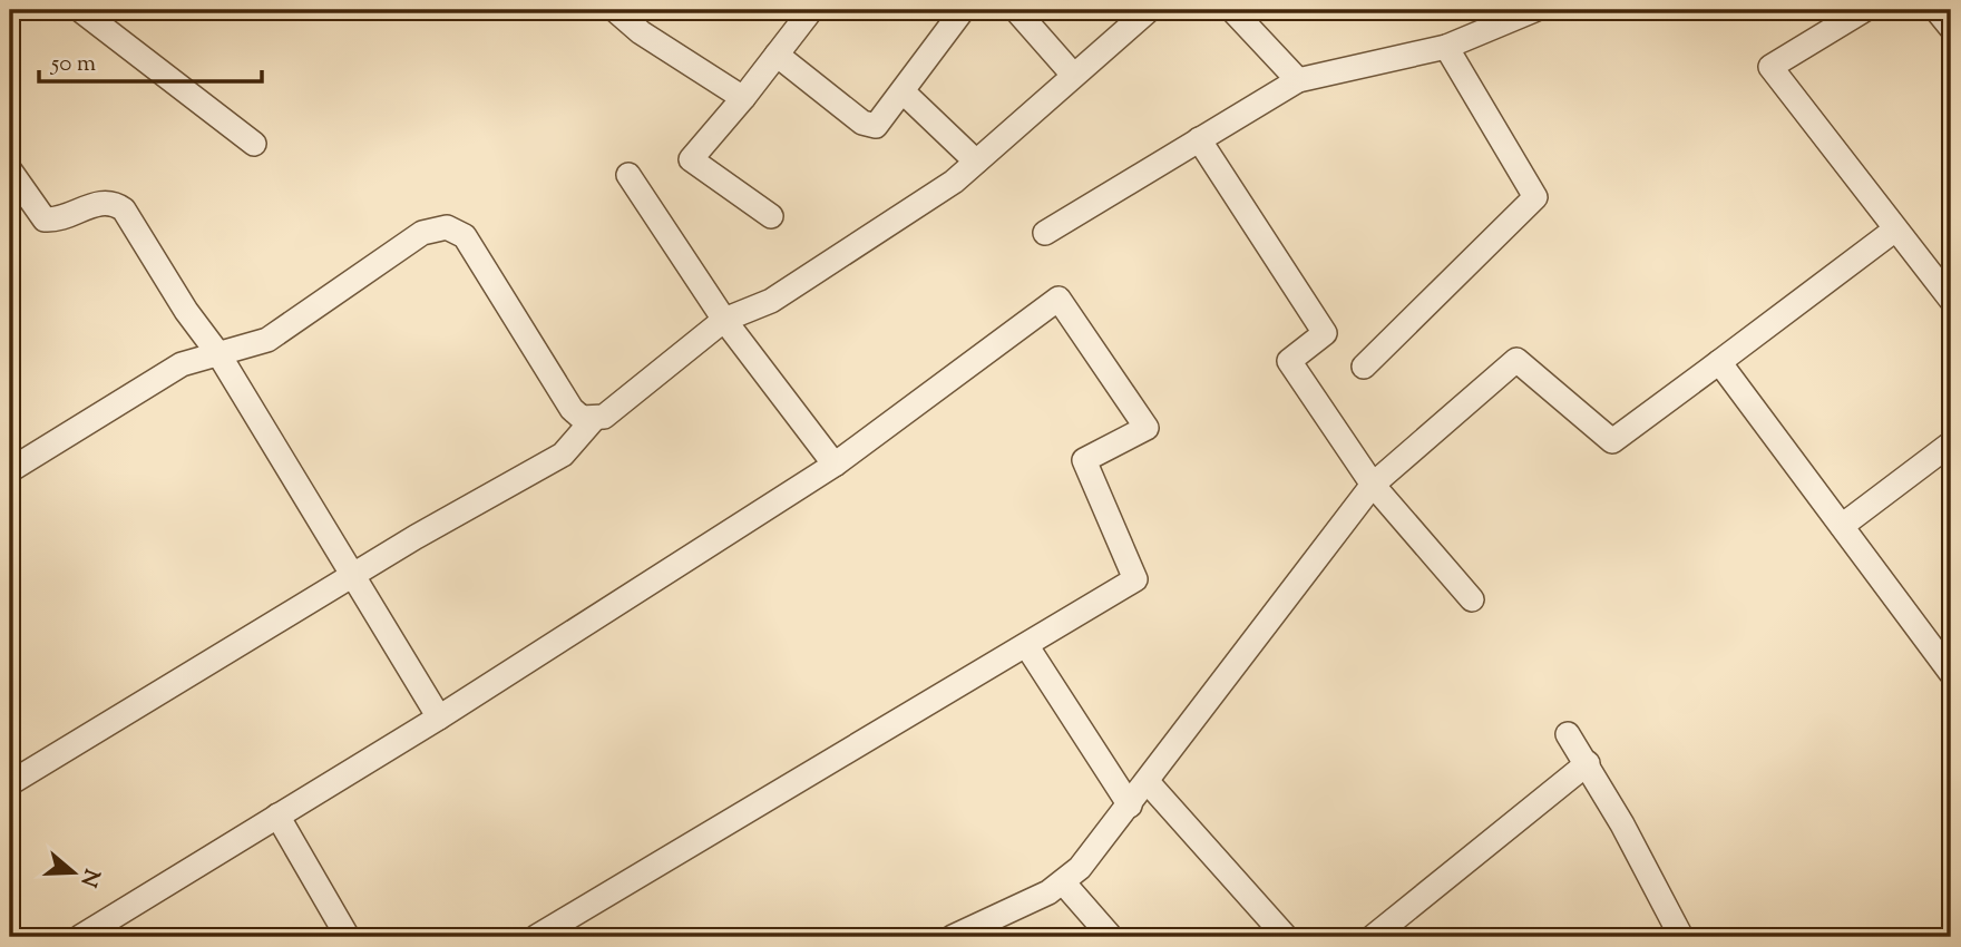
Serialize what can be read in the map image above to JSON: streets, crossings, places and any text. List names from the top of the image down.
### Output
{
  "scale_bar": "50 m",
  "north": "right"
}
